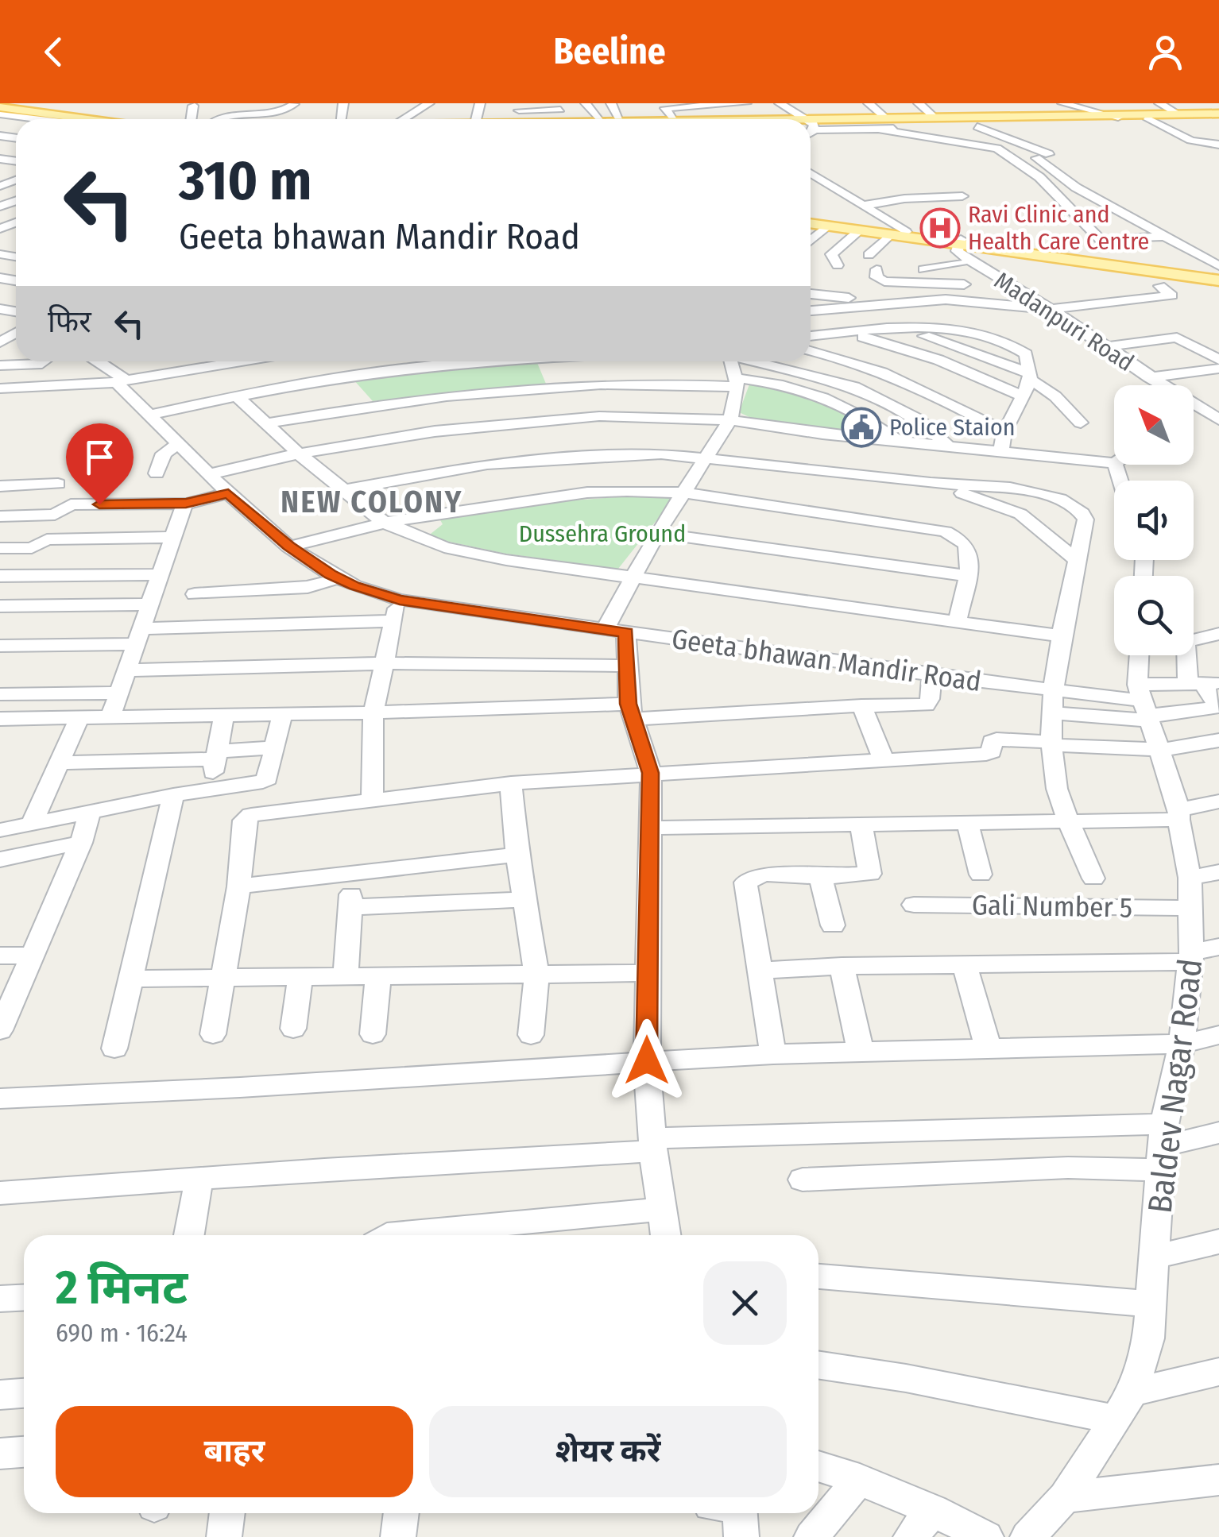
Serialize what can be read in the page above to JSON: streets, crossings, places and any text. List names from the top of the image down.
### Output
{
  "streets": {
    "street": [
      "Madanpuri Road",
      "Geeta bhawan Mandir Road",
      "Gali Number 5",
      "Baldev Nagar Road"
    ]
  },
  "crossings": [
    ["Geeta bhawan Mandir Road", "Baldev Nagar Road"],
    ["Gali Number 5", "Baldev Nagar Road"]
  ],
  "districts": ["NEW COLONY"],
  "parks": ["Dussehra Ground"],
  "places": {
    "hospital": ["Ravi Clinic and Health Care Centre"],
    "public building": ["Police Staion"]
  },
  "north": "top left",
  "page": {
    "header": "Beeline",
    "turn": ["310 m", "Geeta bhawan Mandir Road"],
    "then": "फिर",
    "heading": ["2 मिनट", "690 m · 16:24"],
    "buttons": ["बाहर", "शेयर करें"]
  }
}
